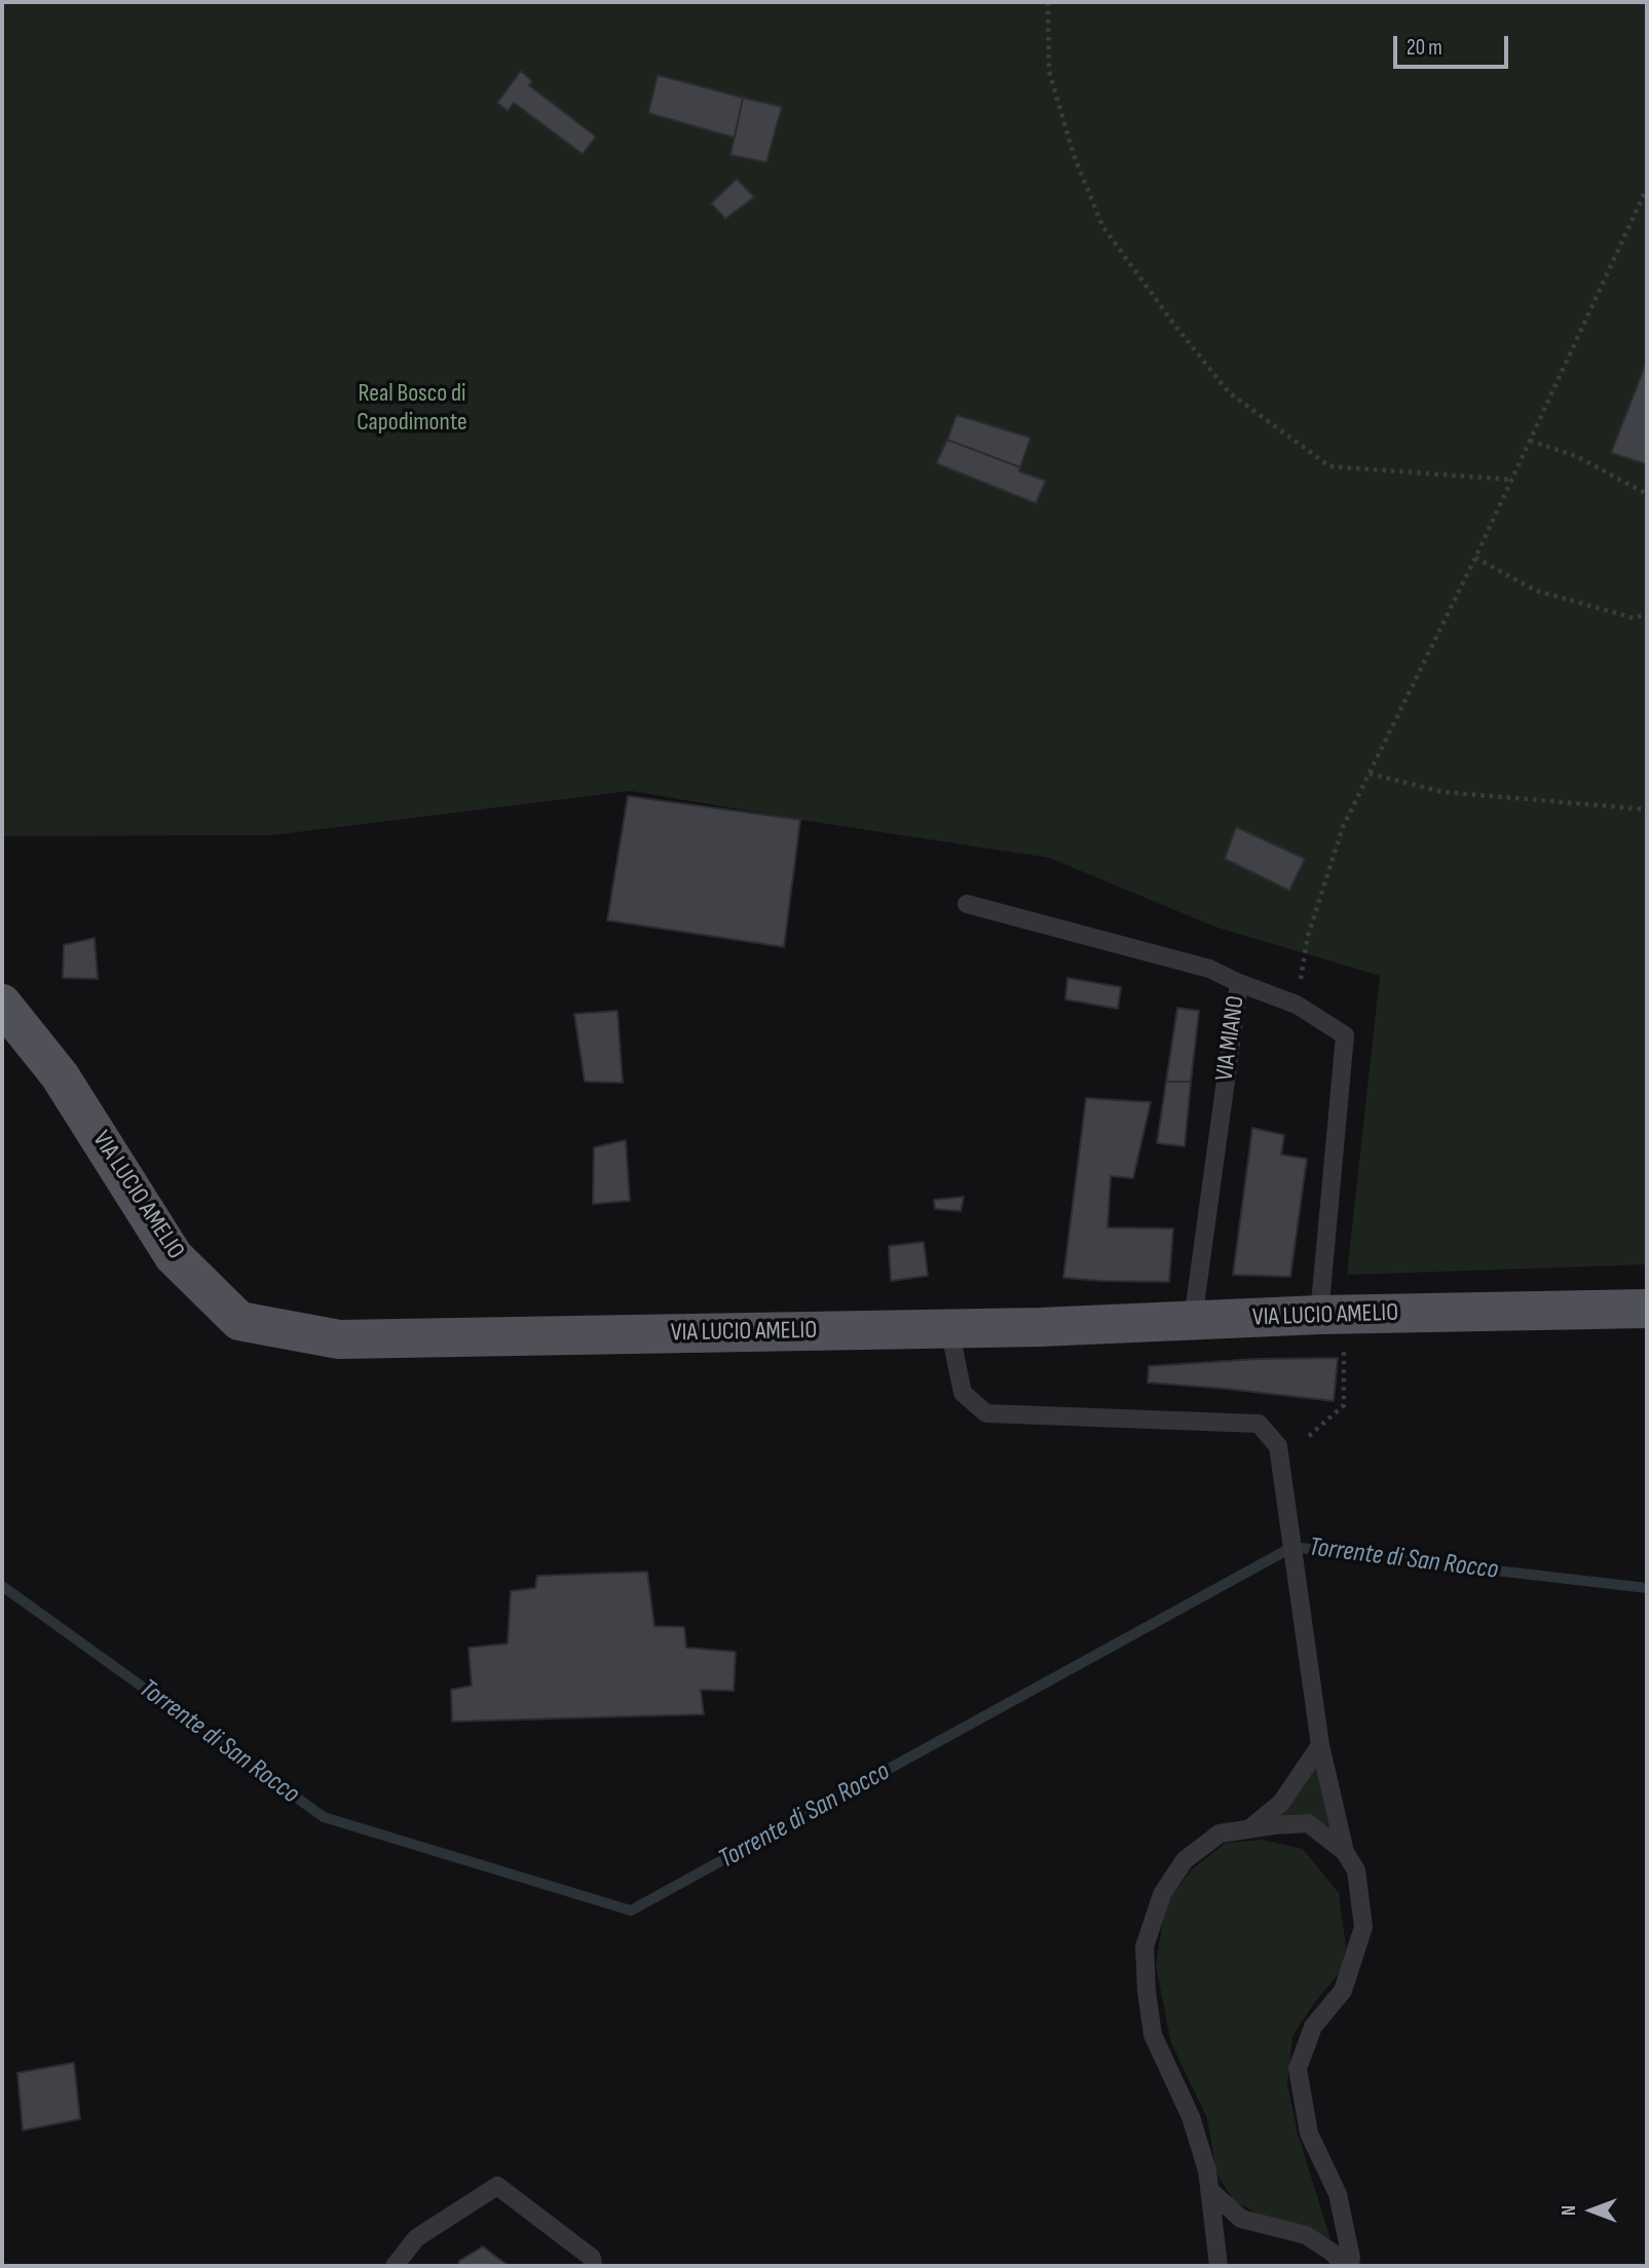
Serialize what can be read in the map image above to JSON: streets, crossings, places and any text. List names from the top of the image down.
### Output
{
  "streets": {
    "main road": ["VIA LUCIO AMELIO"],
    "lane": ["VIA MIANO"]
  },
  "crossings": [
    ["VIA MIANO", "VIA LUCIO AMELIO"]
  ],
  "water": ["Torrente di San Rocco"],
  "parks": ["Real Bosco di Capodimonte"],
  "scale_bar": "20 m",
  "north": "left"
}
